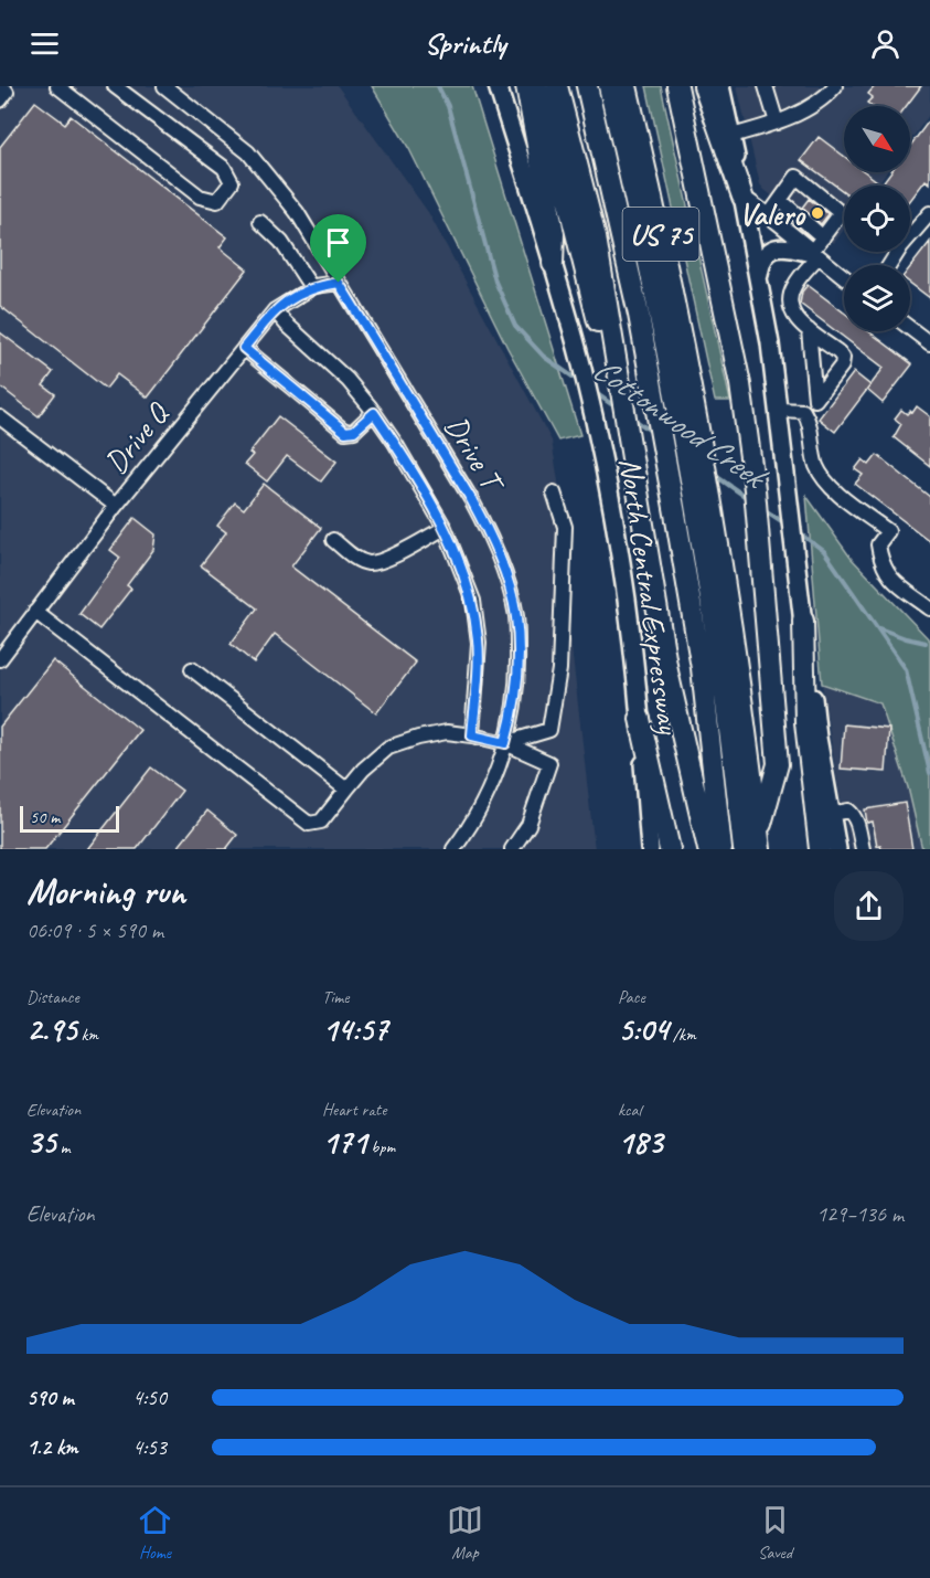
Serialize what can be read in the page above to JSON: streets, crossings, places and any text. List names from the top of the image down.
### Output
{
  "streets": {
    "highway": ["US 75", "North Central Expressway"],
    "street": ["Drive Q", "Drive T"]
  },
  "crossings": [
    ["Drive Q", "Drive T"]
  ],
  "water": ["Cottonwood Creek"],
  "places": ["Valero"],
  "scale_bar": "50 m",
  "north": "bottom right",
  "page": {
    "header": "Sprintly",
    "scale": "50 m",
    "heading": ["Morning run", "06:09 · 5 × 590 m"],
    "stats": [
      ["Distance", "2.95 km"],
      ["Time", "14:57"],
      ["Pace", "5:04 /km"],
      ["Elevation", "35 m"],
      ["Heart rate", "171 bpm"],
      ["kcal", "183"]
    ],
    "chart": ["Elevation", "129–136 m"],
    "list": [
      {
        "name": "590 m",
        "note": "4:50"
      },
      {
        "name": "1.2 km",
        "note": "4:53"
      }
    ],
    "tabs": ["Home", "Map", "Saved"]
  }
}
